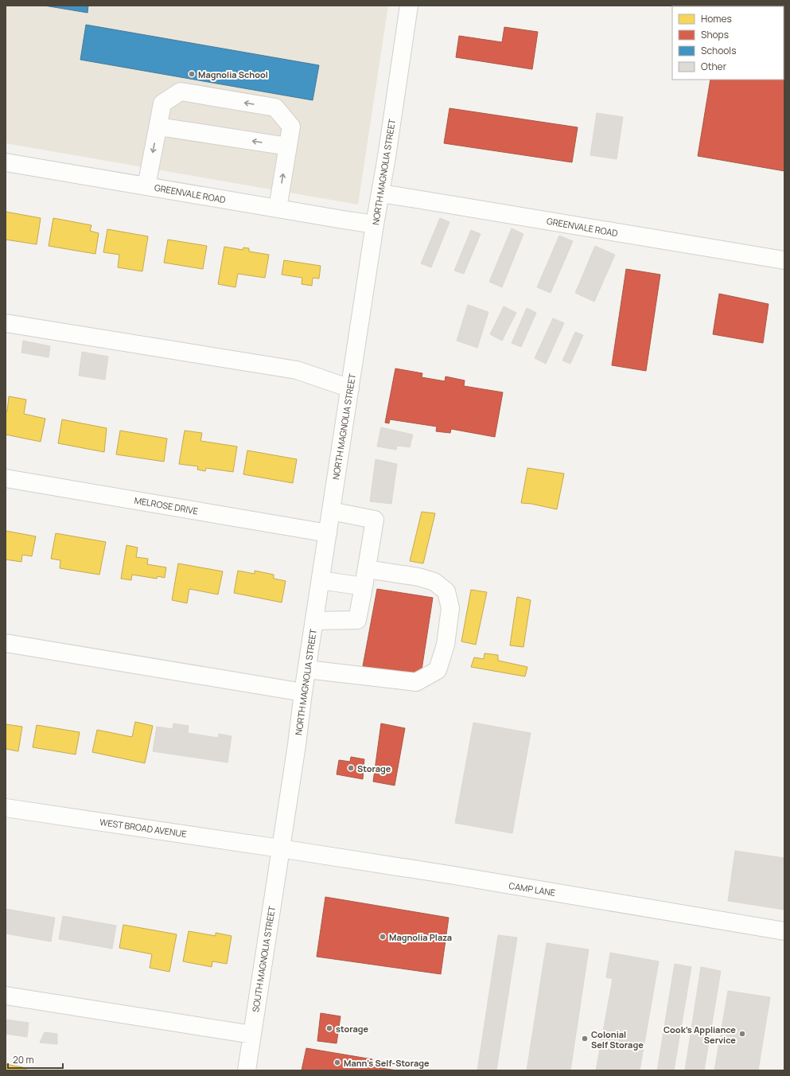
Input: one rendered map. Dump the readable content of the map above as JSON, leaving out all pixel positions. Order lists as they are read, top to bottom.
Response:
{
  "streets": {
    "street": [
      "NORTH MAGNOLIA STREET",
      "GREENVALE ROAD",
      "MELROSE DRIVE",
      "WEST BROAD AVENUE",
      "CAMP LANE",
      "SOUTH MAGNOLIA STREET"
    ]
  },
  "crossings": [
    ["NORTH MAGNOLIA STREET", "GREENVALE ROAD"],
    ["NORTH MAGNOLIA STREET", "MELROSE DRIVE"],
    ["NORTH MAGNOLIA STREET", "WEST BROAD AVENUE"],
    ["NORTH MAGNOLIA STREET", "CAMP LANE"],
    ["NORTH MAGNOLIA STREET", "SOUTH MAGNOLIA STREET"],
    ["WEST BROAD AVENUE", "CAMP LANE"],
    ["WEST BROAD AVENUE", "SOUTH MAGNOLIA STREET"],
    ["CAMP LANE", "SOUTH MAGNOLIA STREET"]
  ],
  "places": [
    "Magnolia School",
    "Storage",
    "Magnolia Plaza",
    "storage",
    "Cook's Appliance Service",
    "Colonial Self Storage",
    "Mann's Self-Storage"
  ],
  "legend": [
    "Homes",
    "Shops",
    "Schools",
    "Other"
  ],
  "scale_bar": "20 m"
}
